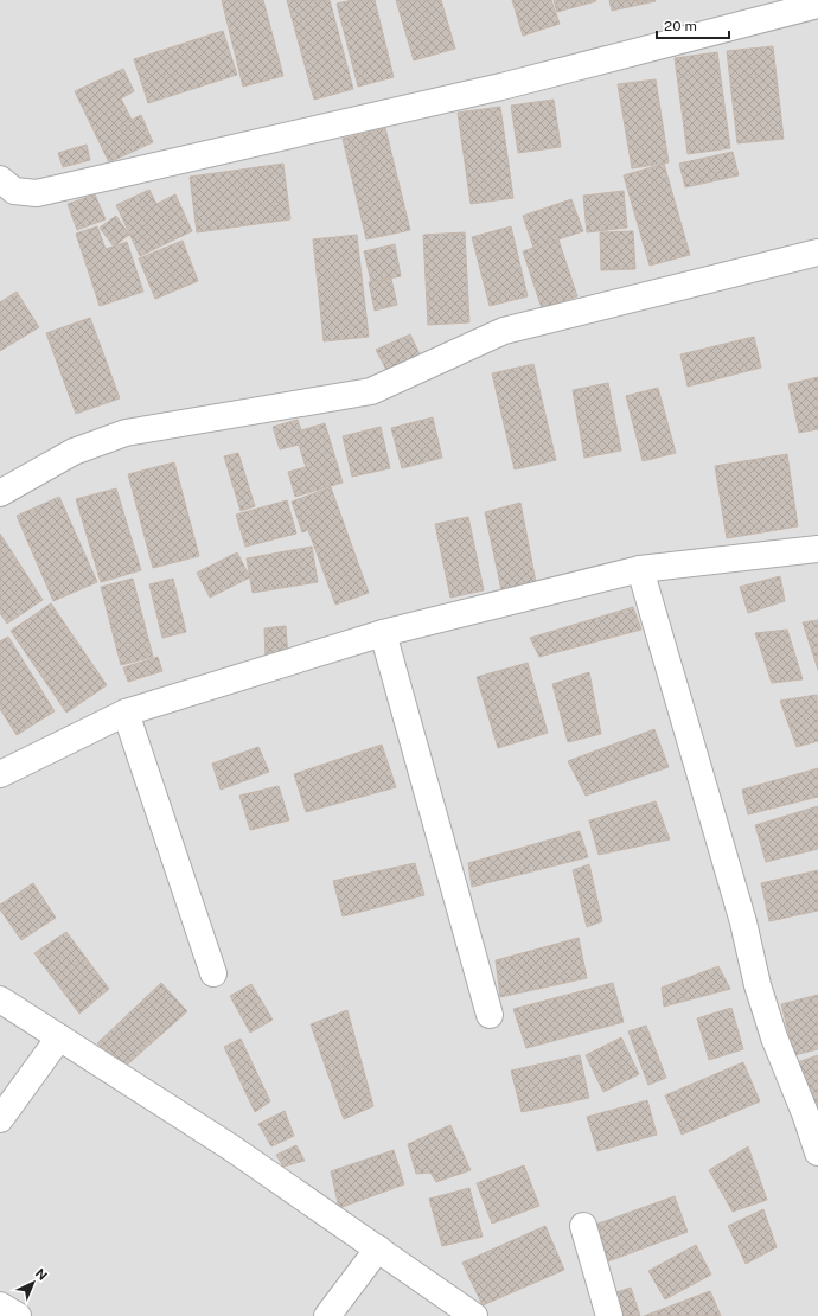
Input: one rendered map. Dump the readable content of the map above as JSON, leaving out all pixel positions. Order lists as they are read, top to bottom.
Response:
{
  "scale_bar": "20 m",
  "north": "top right"
}
